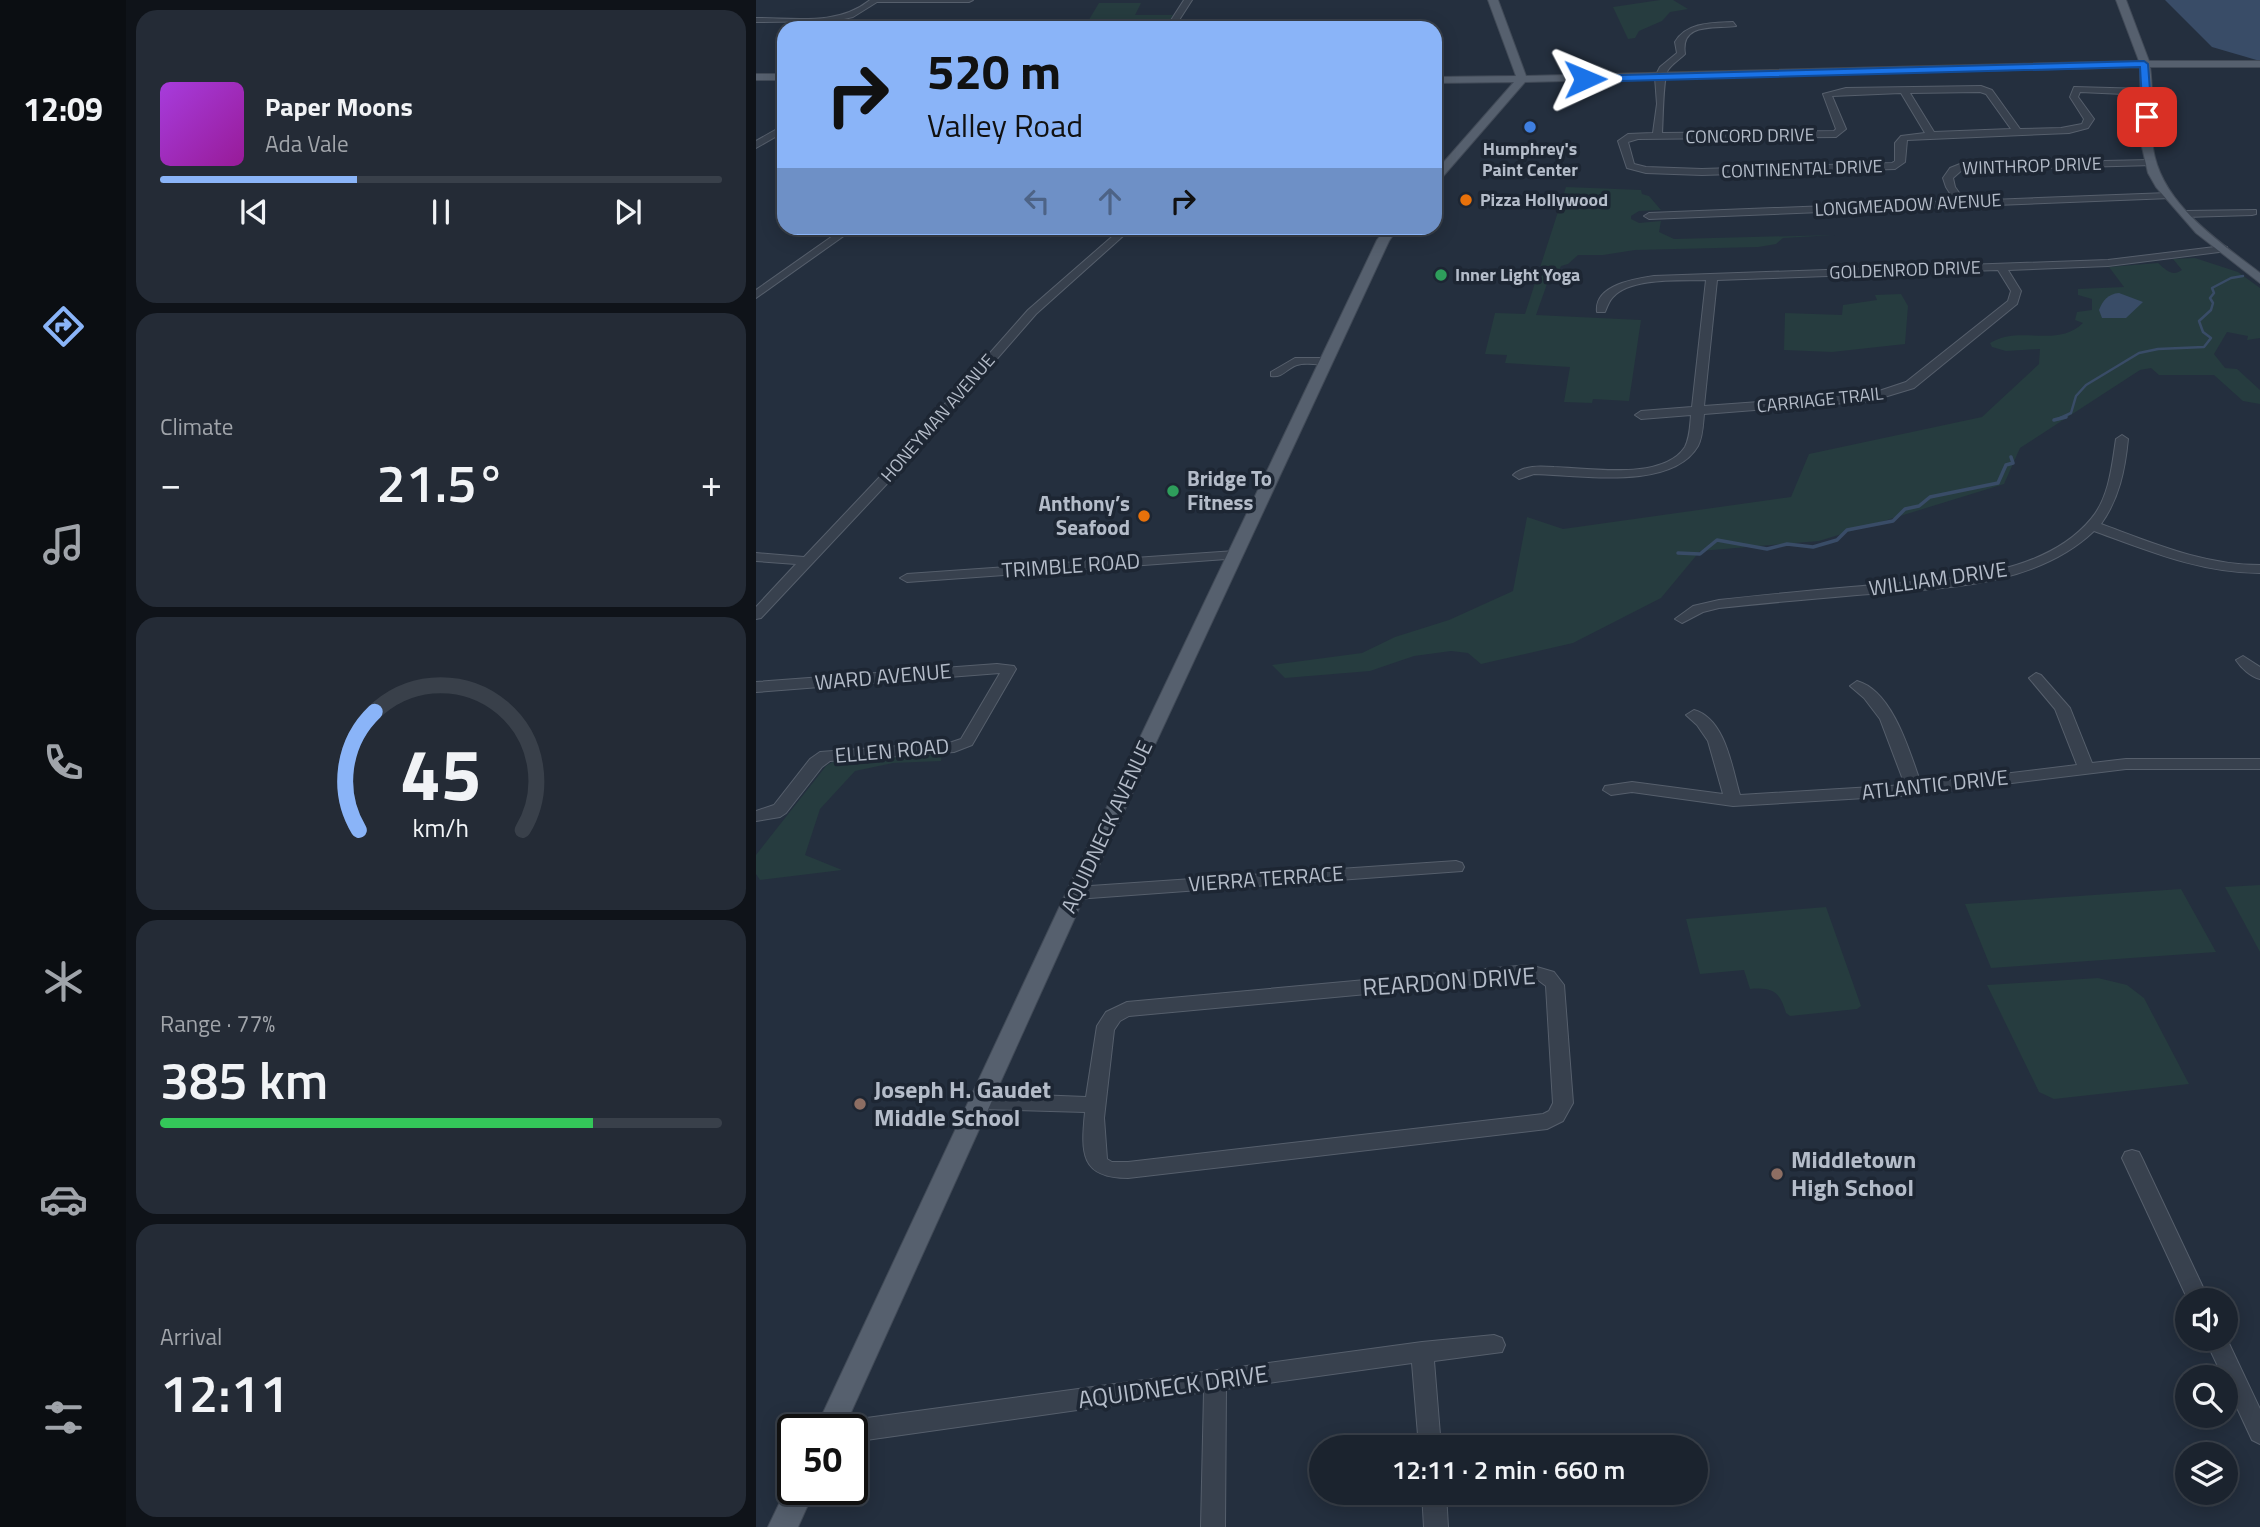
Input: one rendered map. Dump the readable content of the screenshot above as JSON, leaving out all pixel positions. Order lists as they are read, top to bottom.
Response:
{
  "streets": {
    "main road": ["AQUIDNECK AVENUE"],
    "street": [
      "CONCORD DRIVE",
      "WINTHROP DRIVE",
      "CONTINENTAL DRIVE",
      "LONGMEADOW AVENUE",
      "GOLDENROD DRIVE",
      "CARRIAGE TRAIL",
      "HONEYMAN AVENUE",
      "TRIMBLE ROAD",
      "WILLIAM DRIVE",
      "WARD AVENUE",
      "ELLEN ROAD",
      "ATLANTIC DRIVE",
      "VIERRA TERRACE",
      "REARDON DRIVE",
      "AQUIDNECK DRIVE"
    ]
  },
  "crossings": [
    ["CONCORD DRIVE", "CONTINENTAL DRIVE"],
    ["WINTHROP DRIVE", "LONGMEADOW AVENUE"],
    ["GOLDENROD DRIVE", "CARRIAGE TRAIL"],
    ["TRIMBLE ROAD", "AQUIDNECK AVENUE"],
    ["WARD AVENUE", "ELLEN ROAD"],
    ["AQUIDNECK AVENUE", "VIERRA TERRACE"]
  ],
  "places": [
    "Humphrey's Paint Center",
    "Pizza Hollywood",
    "Inner Light Yoga",
    "Bridge To Fitness",
    "Anthony’s Seafood",
    "Joseph H. Gaudet Middle School",
    "Middletown High School"
  ],
  "page": {
    "tabs": "12:09",
    "turn": ["520 m", "Valley Road"],
    "song": ["Paper Moons", "Ada Vale"],
    "tile": [
      "Climate",
      ["Range · 77%", "385 km"],
      ["Arrival", "12:11"]
    ],
    "heat": ["−", "21.5°", "+"],
    "limit": "50",
    "trip": "12:11 · 2 min · 660 m",
    "gauge": ["45", "km/h"]
  }
}
